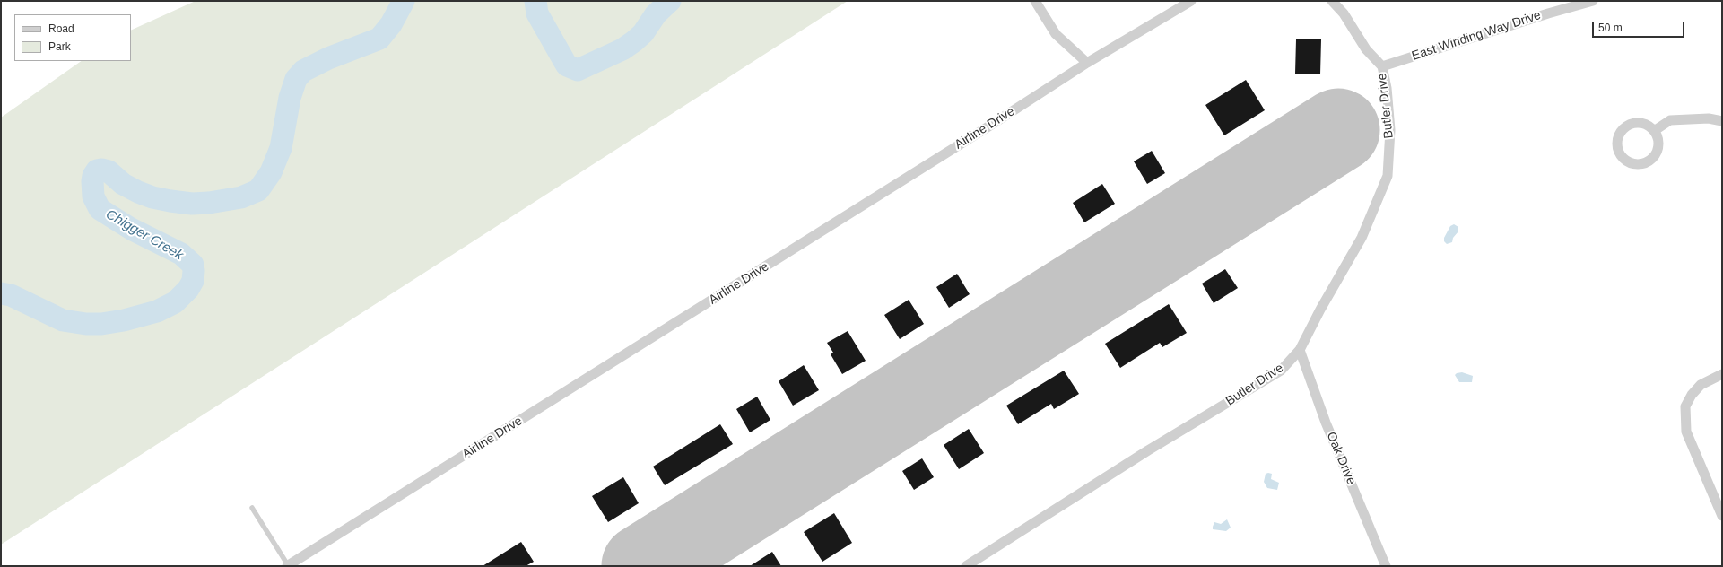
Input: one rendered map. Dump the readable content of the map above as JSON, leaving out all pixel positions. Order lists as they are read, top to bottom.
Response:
{
  "streets": {
    "street": [
      "East Winding Way Drive",
      "Butler Drive",
      "Airline Drive",
      "Oak Drive"
    ]
  },
  "crossings": [
    ["East Winding Way Drive", "Butler Drive"],
    ["Butler Drive", "Oak Drive"]
  ],
  "water": ["Chigger Creek"],
  "legend": ["Road", "Park"],
  "scale_bar": "50 m"
}
